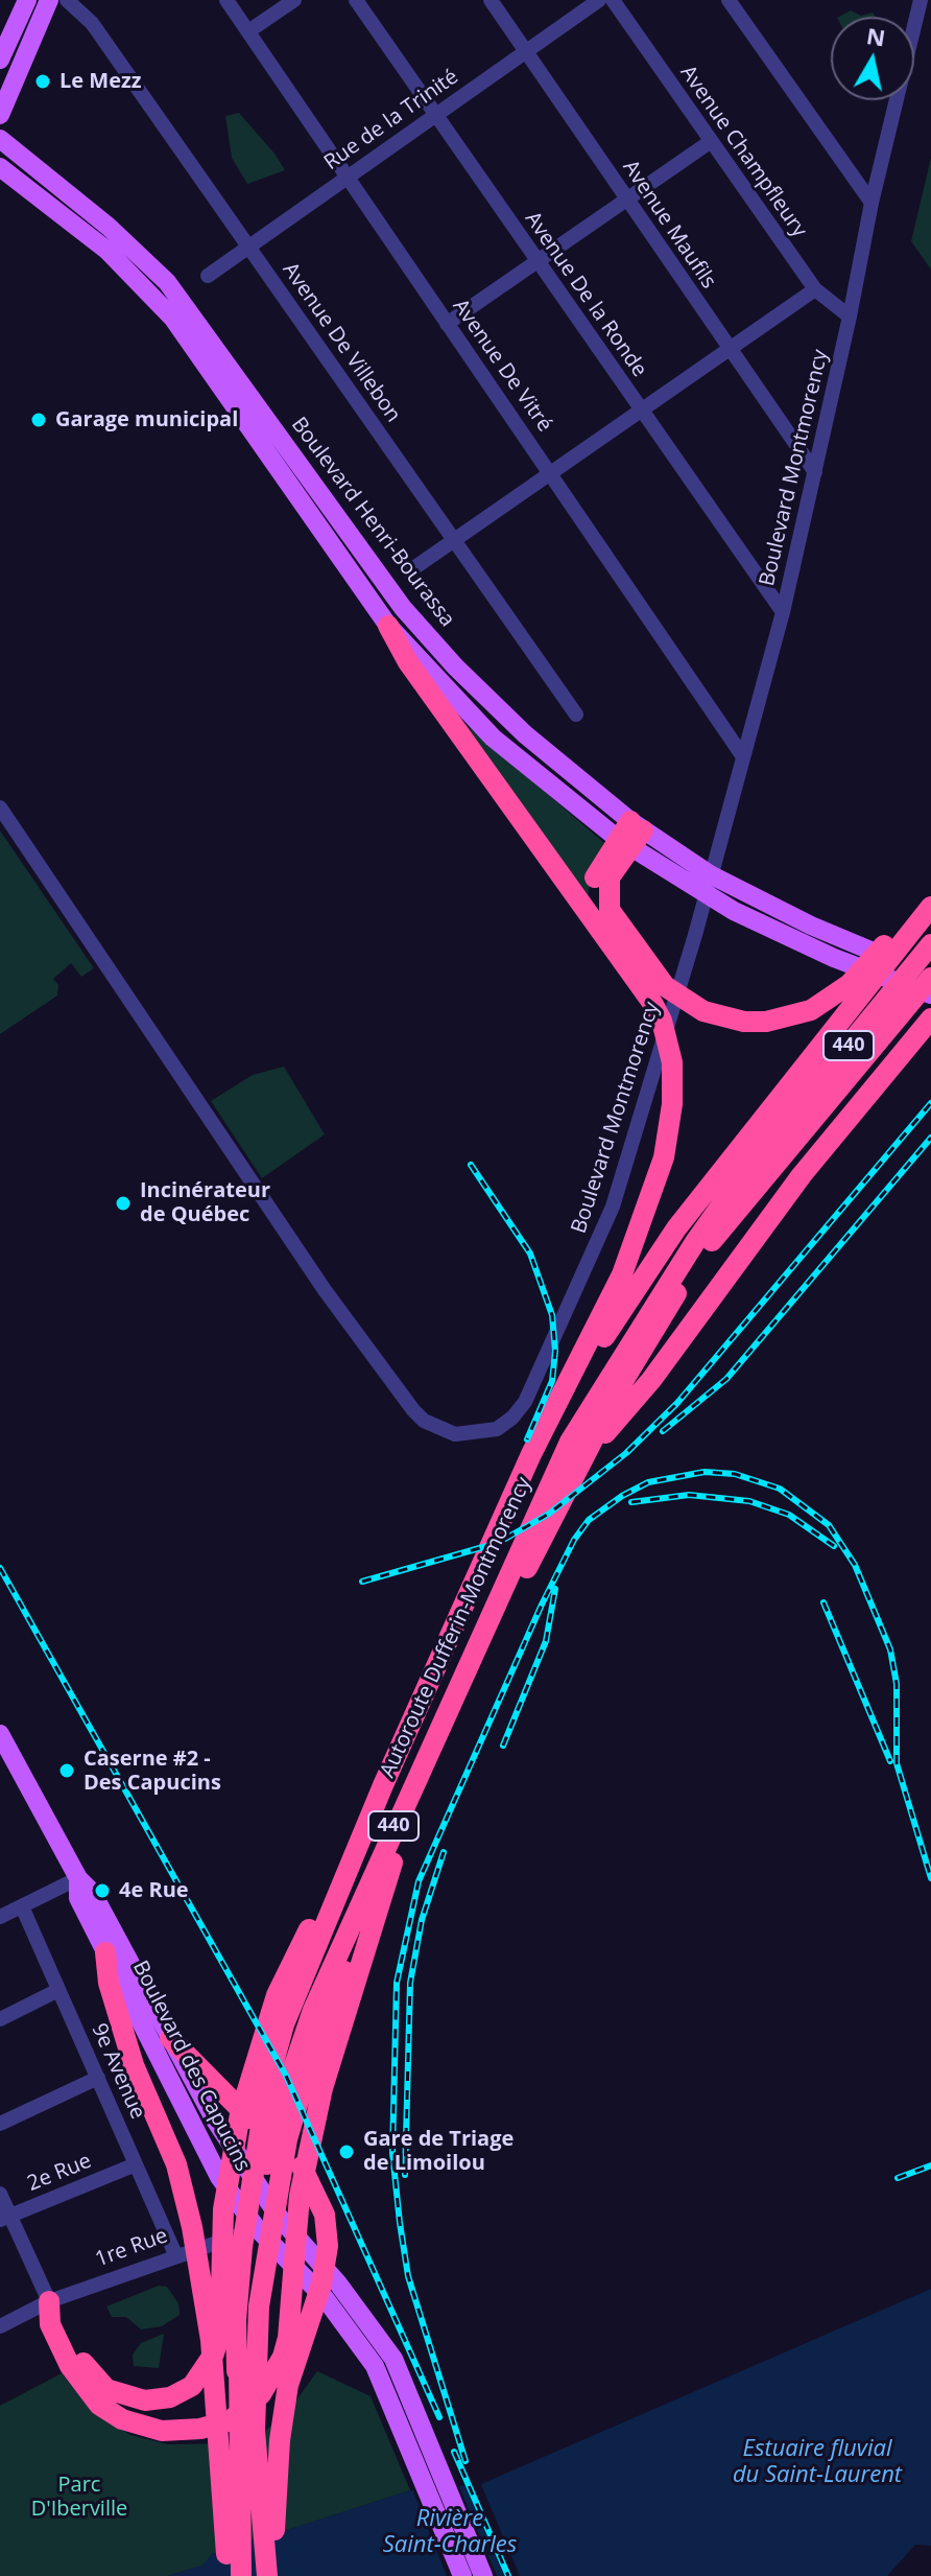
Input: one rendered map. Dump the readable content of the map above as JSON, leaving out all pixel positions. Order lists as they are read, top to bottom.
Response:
{
  "streets": {
    "highway": ["440", "Autoroute Dufferin-Montmorency"],
    "main road": ["Boulevard Henri-Bourassa", "Boulevard des Capucins"],
    "street": [
      "Rue de la Trinité",
      "Avenue Champfleury",
      "Avenue Maufils",
      "Avenue De la Ronde",
      "Avenue De Villebon",
      "Avenue De Vitré",
      "Boulevard Montmorency",
      "9e Avenue",
      "2e Rue",
      "1re Rue"
    ]
  },
  "crossings": [
    ["Rue de la Trinité", "Avenue Maufils"],
    ["Rue de la Trinité", "Avenue De la Ronde"],
    ["Rue de la Trinité", "Avenue De Villebon"],
    ["Rue de la Trinité", "Avenue De Vitré"],
    ["Avenue Champfleury", "Boulevard Montmorency"],
    ["Avenue Maufils", "Boulevard Montmorency"],
    ["Avenue De la Ronde", "Boulevard Montmorency"],
    ["Avenue De Vitré", "Boulevard Montmorency"],
    ["Boulevard Henri-Bourassa", "Autoroute Dufferin-Montmorency"],
    ["Boulevard des Capucins", "1re Rue"],
    ["9e Avenue", "2e Rue"],
    ["9e Avenue", "1re Rue"]
  ],
  "water": ["Estuaire fluvial du Saint-Laurent", "Rivière Saint-Charles"],
  "parks": ["Parc D'Iberville"],
  "places": [
    "Le Mezz",
    "Garage municipal",
    "Incinérateur de Québec",
    "Caserne #2 - Des Capucins",
    "4e Rue",
    "Gare de Triage de Limoilou"
  ],
  "north": "top"
}
